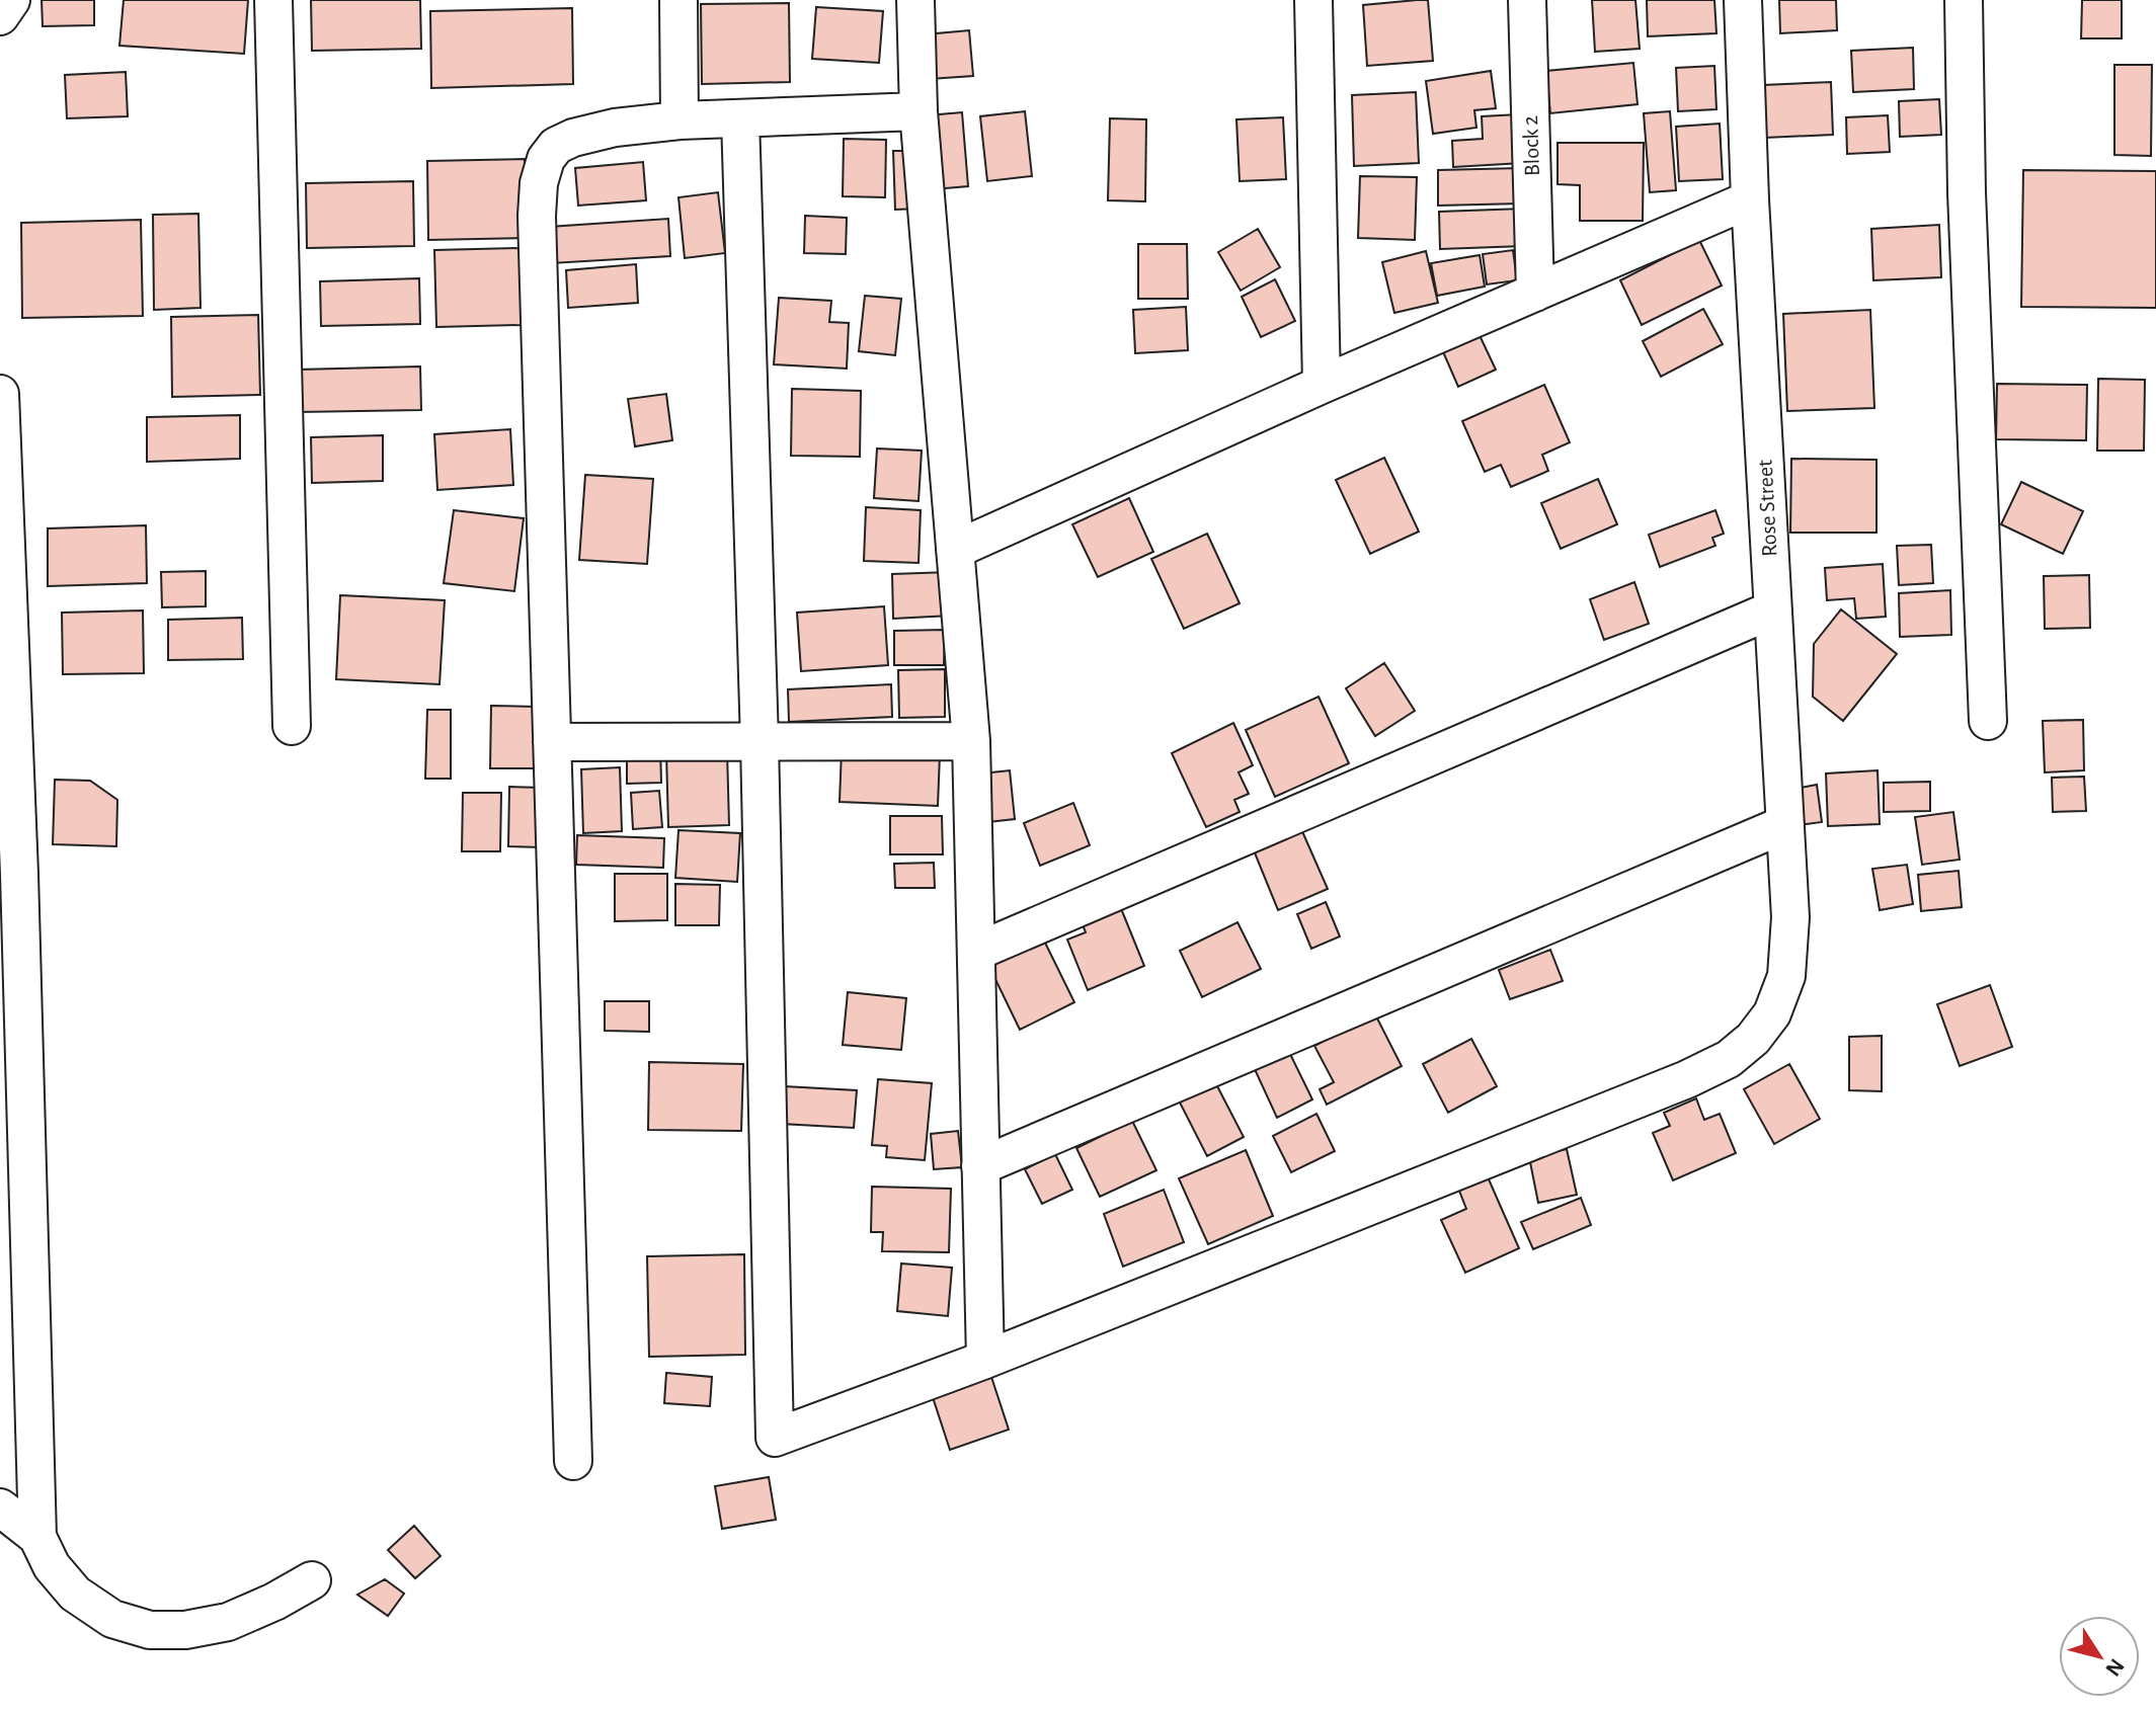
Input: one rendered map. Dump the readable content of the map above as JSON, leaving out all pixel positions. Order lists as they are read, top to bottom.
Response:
{
  "streets": {
    "street": ["Block 2", "Rose Street"]
  },
  "north": "bottom right"
}
